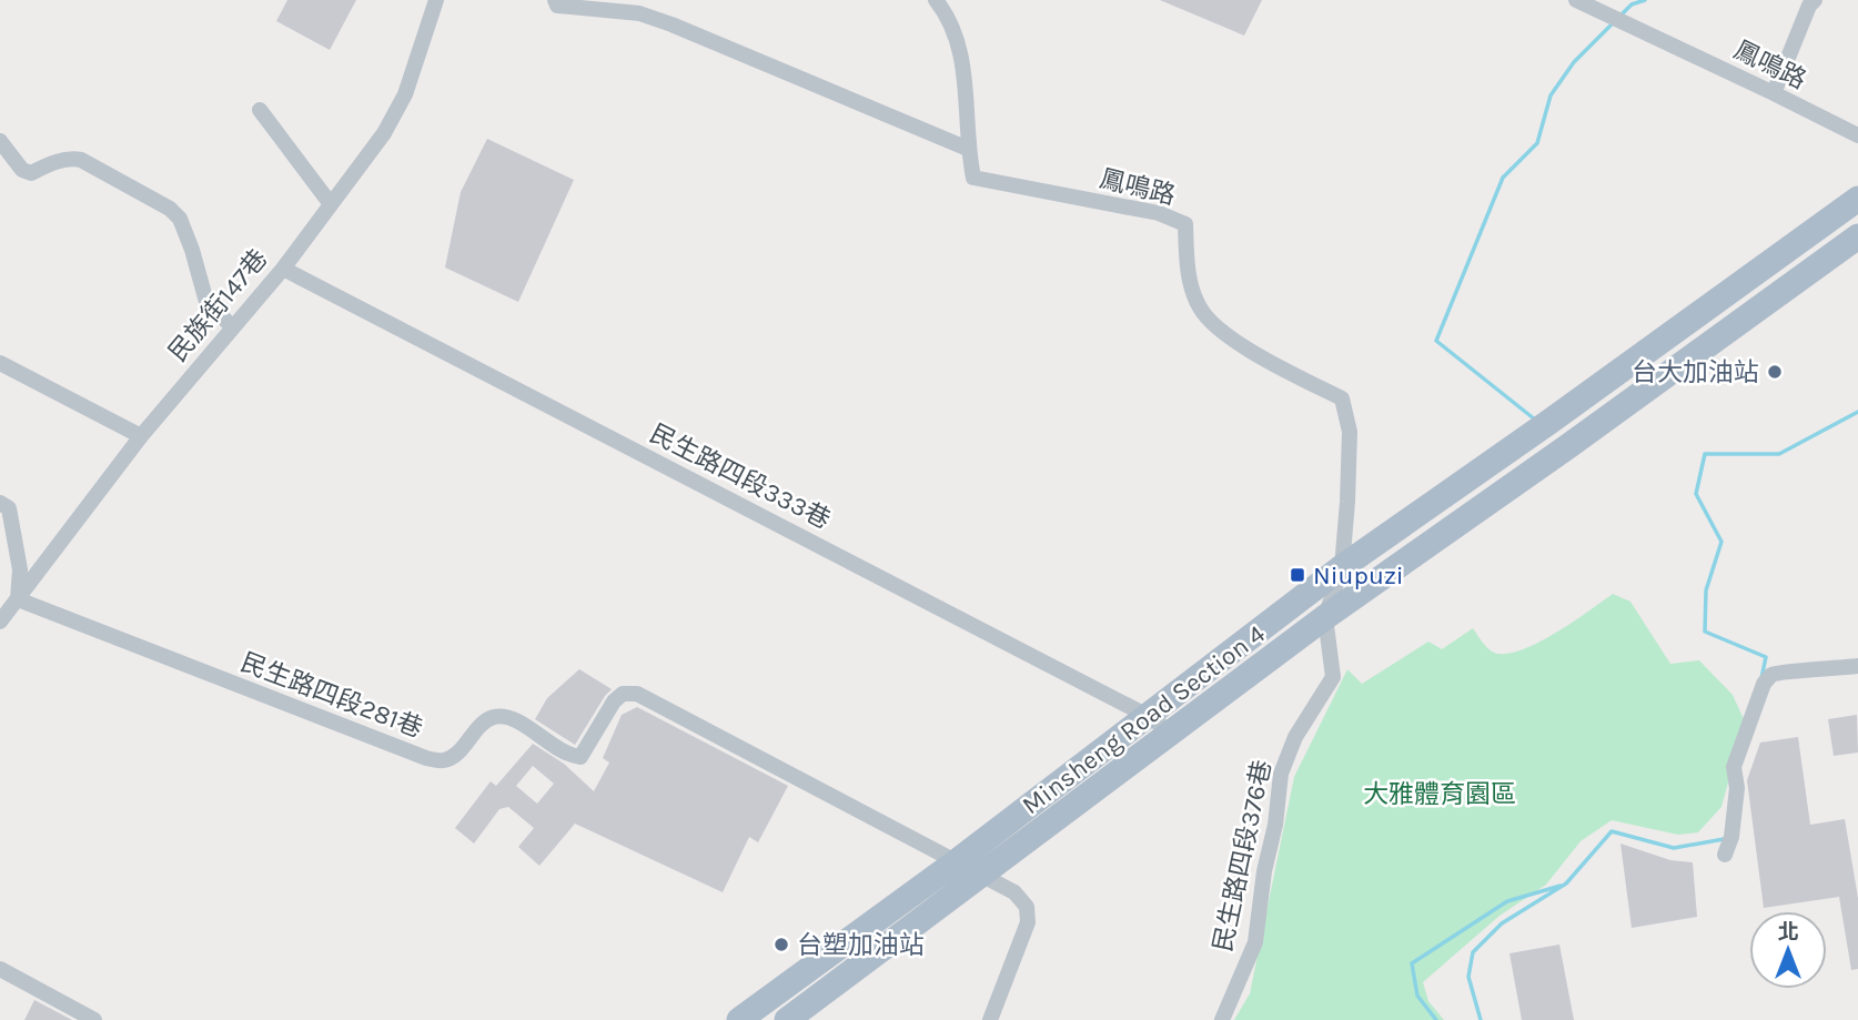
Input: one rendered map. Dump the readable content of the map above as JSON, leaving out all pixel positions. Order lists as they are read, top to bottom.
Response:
{
  "streets": {
    "main road": ["Minsheng Road Section 4"],
    "street": [
      "鳳鳴路",
      "民族街147巷",
      "民生路四段333巷",
      "民生路四段281巷",
      "民生路四段376巷"
    ]
  },
  "crossings": [
    ["鳳鳴路", "Minsheng Road Section 4"],
    ["鳳鳴路", "民生路四段376巷"],
    ["民族街147巷", "民生路四段333巷"],
    ["民族街147巷", "民生路四段281巷"],
    ["民生路四段333巷", "Minsheng Road Section 4"],
    ["民生路四段281巷", "Minsheng Road Section 4"],
    ["Minsheng Road Section 4", "民生路四段376巷"]
  ],
  "parks": ["大雅體育園區"],
  "places": {
    "other": ["台大加油站", "台塑加油站"],
    "transit": ["Niupuzi"]
  },
  "north": "top"
}
